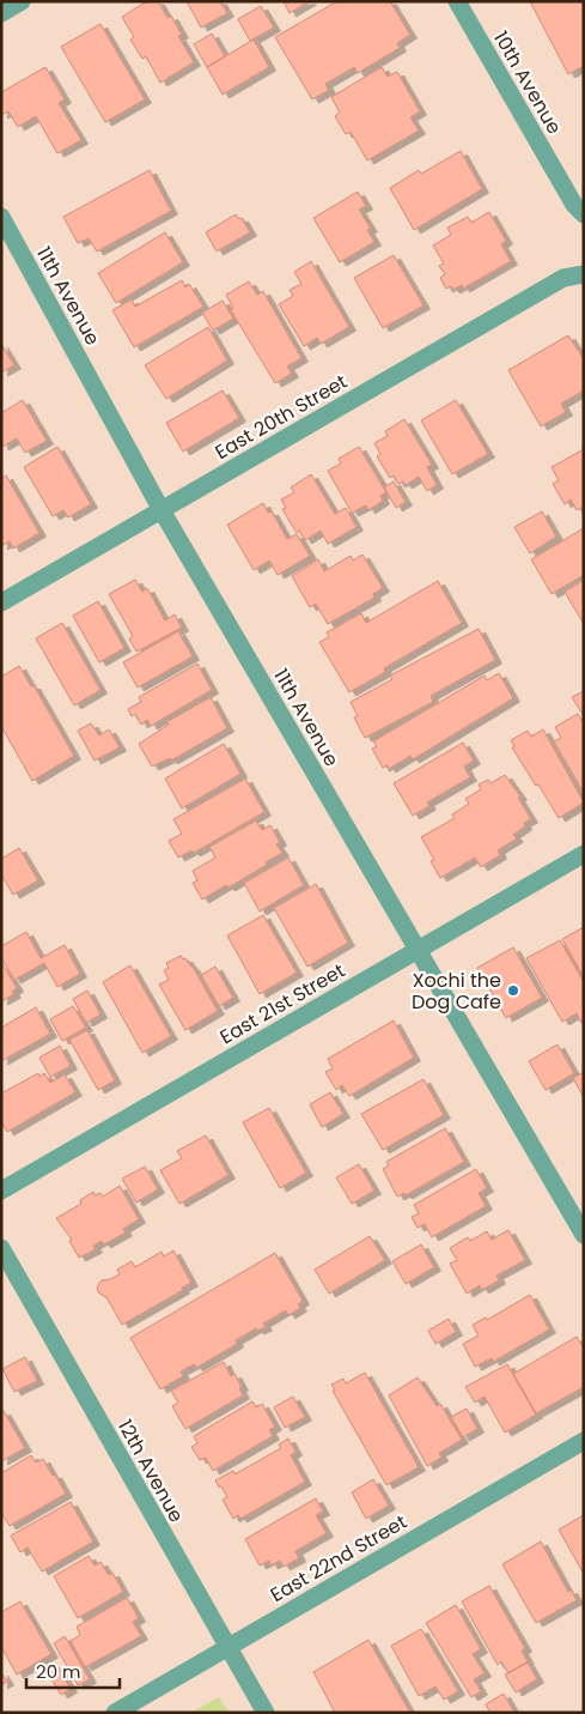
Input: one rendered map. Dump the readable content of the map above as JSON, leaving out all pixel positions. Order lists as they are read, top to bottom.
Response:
{
  "streets": {
    "street": [
      "10th Avenue",
      "11th Avenue",
      "East 20th Street",
      "East 21st Street",
      "12th Avenue",
      "East 22nd Street"
    ]
  },
  "crossings": [
    ["11th Avenue", "East 20th Street"],
    ["11th Avenue", "East 21st Street"],
    ["12th Avenue", "East 22nd Street"]
  ],
  "places": ["Xochi the Dog Cafe"],
  "scale_bar": "20 m"
}
